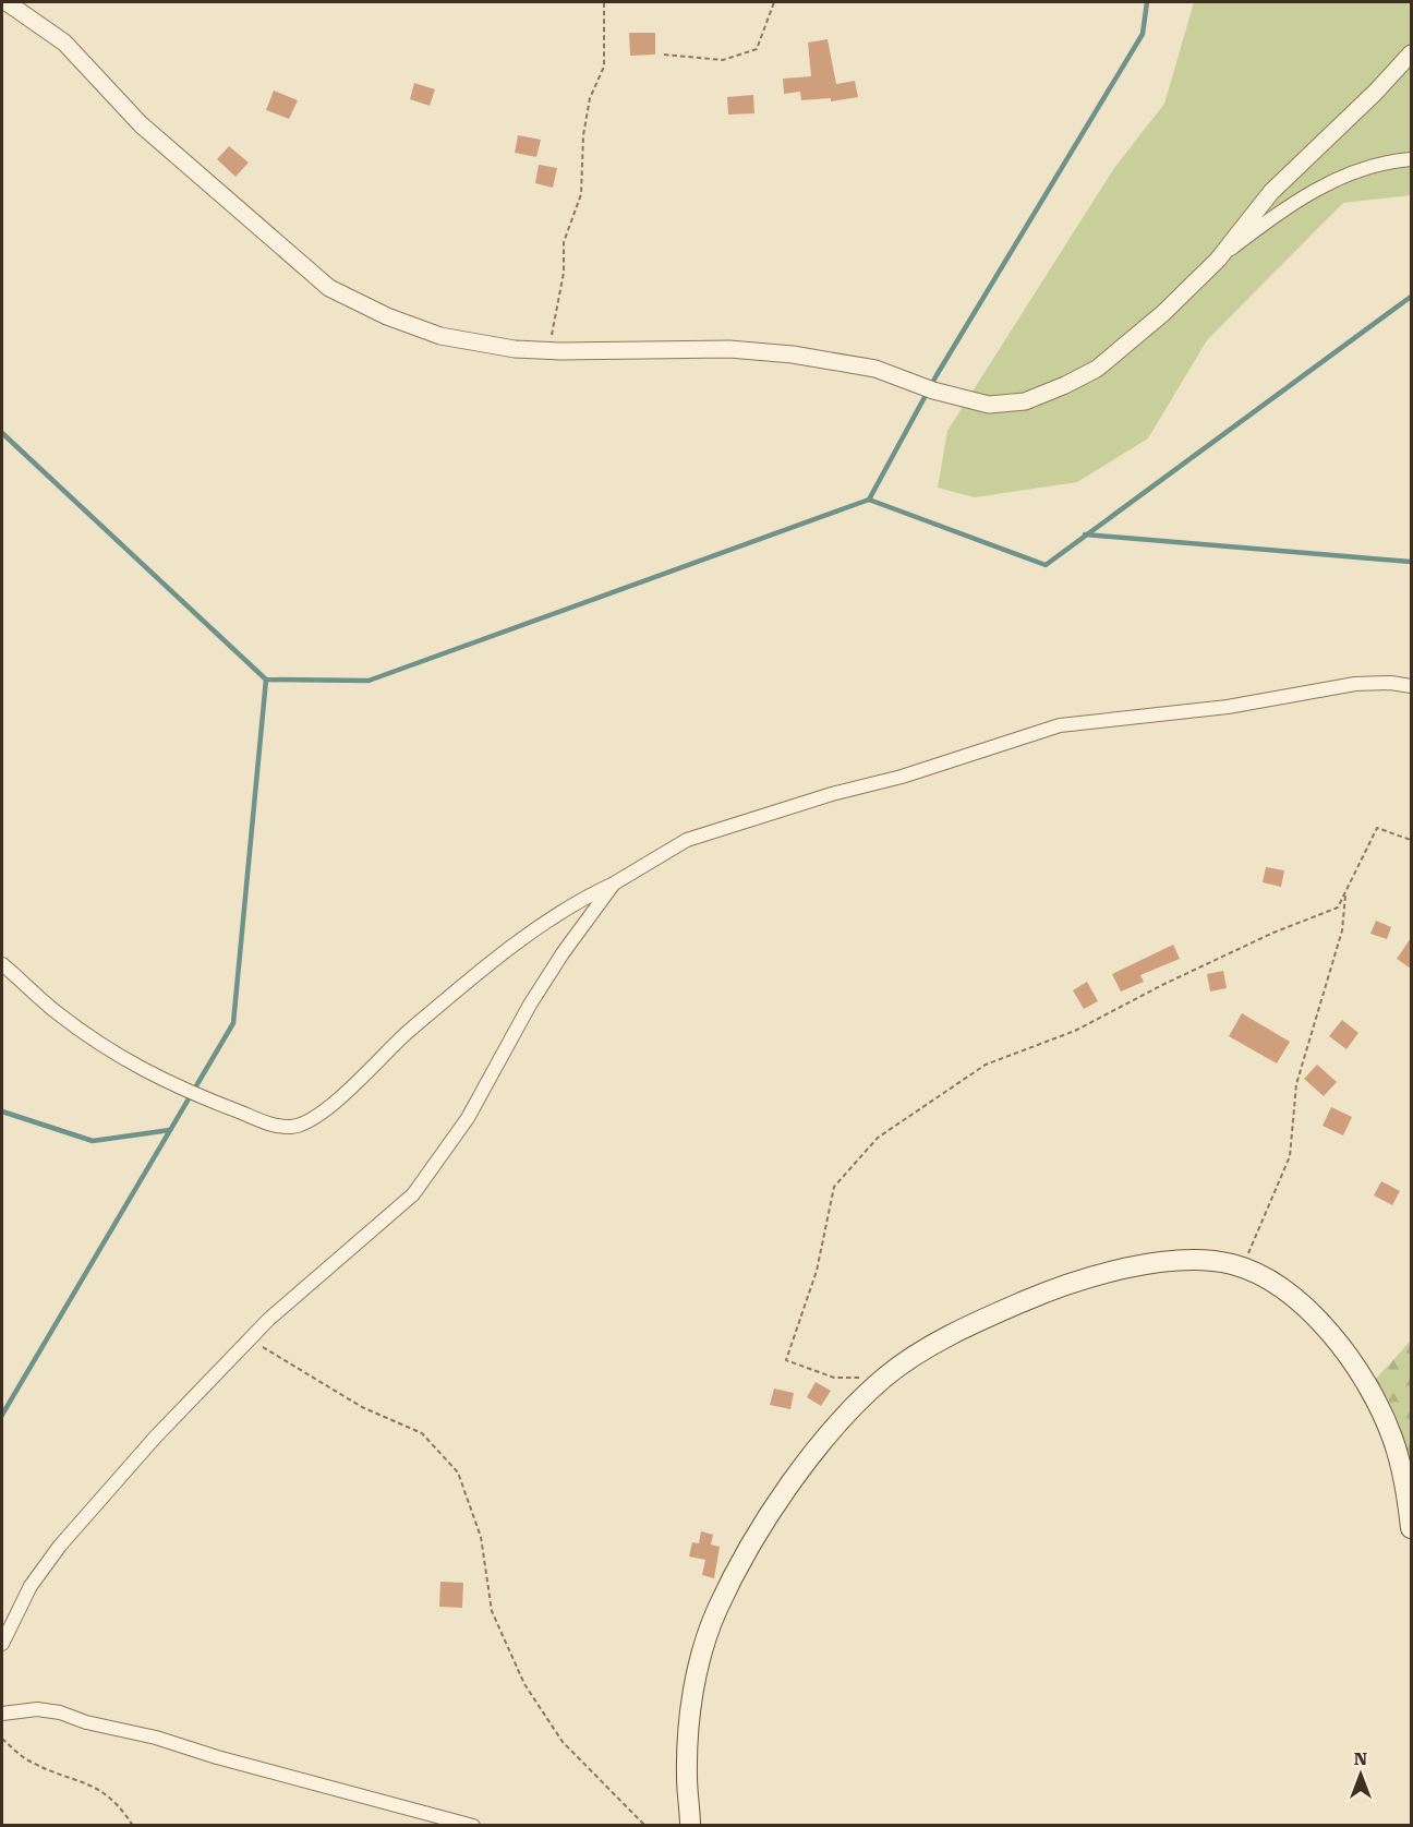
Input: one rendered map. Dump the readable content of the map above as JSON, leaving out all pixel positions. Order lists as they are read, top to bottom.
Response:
{
  "north": "top"
}
